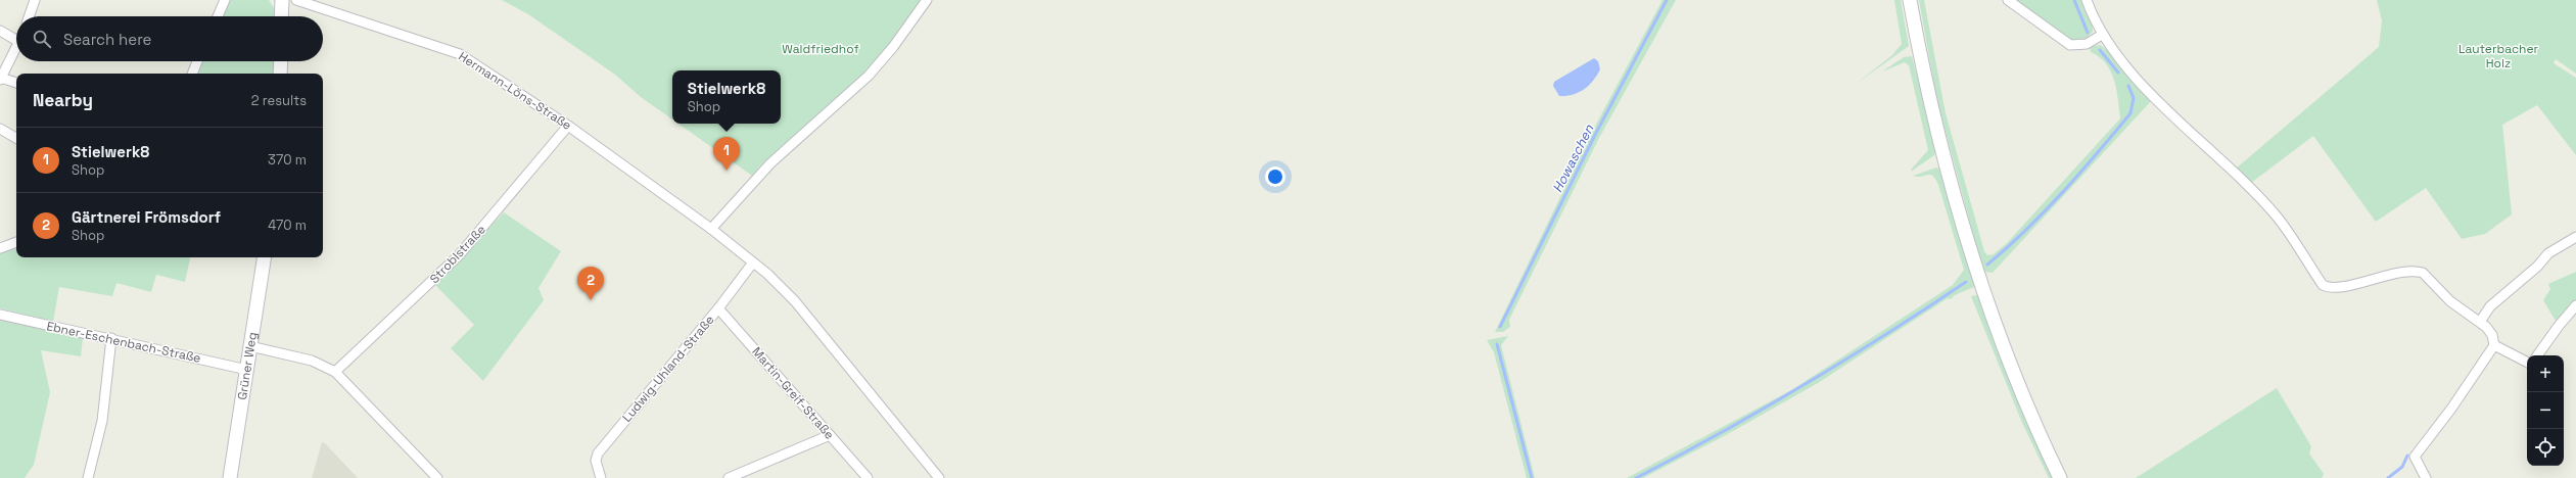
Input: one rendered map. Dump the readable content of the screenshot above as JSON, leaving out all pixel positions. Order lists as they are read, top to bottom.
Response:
{
  "streets": {
    "street": [
      "Hermann-Löns-Straße",
      "Stroblstraße",
      "Ebner-Eschenbach-Straße",
      "Grüner Weg",
      "Ludwig-Uhland-Straße",
      "Martin-Greif-Straße"
    ]
  },
  "crossings": [
    ["Hermann-Löns-Straße", "Stroblstraße"],
    ["Hermann-Löns-Straße", "Ludwig-Uhland-Straße"],
    ["Ebner-Eschenbach-Straße", "Grüner Weg"],
    ["Ludwig-Uhland-Straße", "Martin-Greif-Straße"]
  ],
  "water": ["Howaschen"],
  "parks": ["Waldfriedhof", "Lauterbacher Holz"],
  "page": {
    "search": "Search here",
    "popup": ["Stielwerk8", "Shop"],
    "heading": ["Nearby", "2 results"],
    "list": [
      {
        "mark": "1",
        "name": "Stielwerk8",
        "note": "Shop",
        "value": "370 m"
      },
      {
        "mark": "2",
        "name": "Gärtnerei Frömsdorf",
        "note": "Shop",
        "value": "470 m"
      }
    ],
    "pins": ["1", "2"],
    "map_buttons": ["+", "−"]
  }
}
